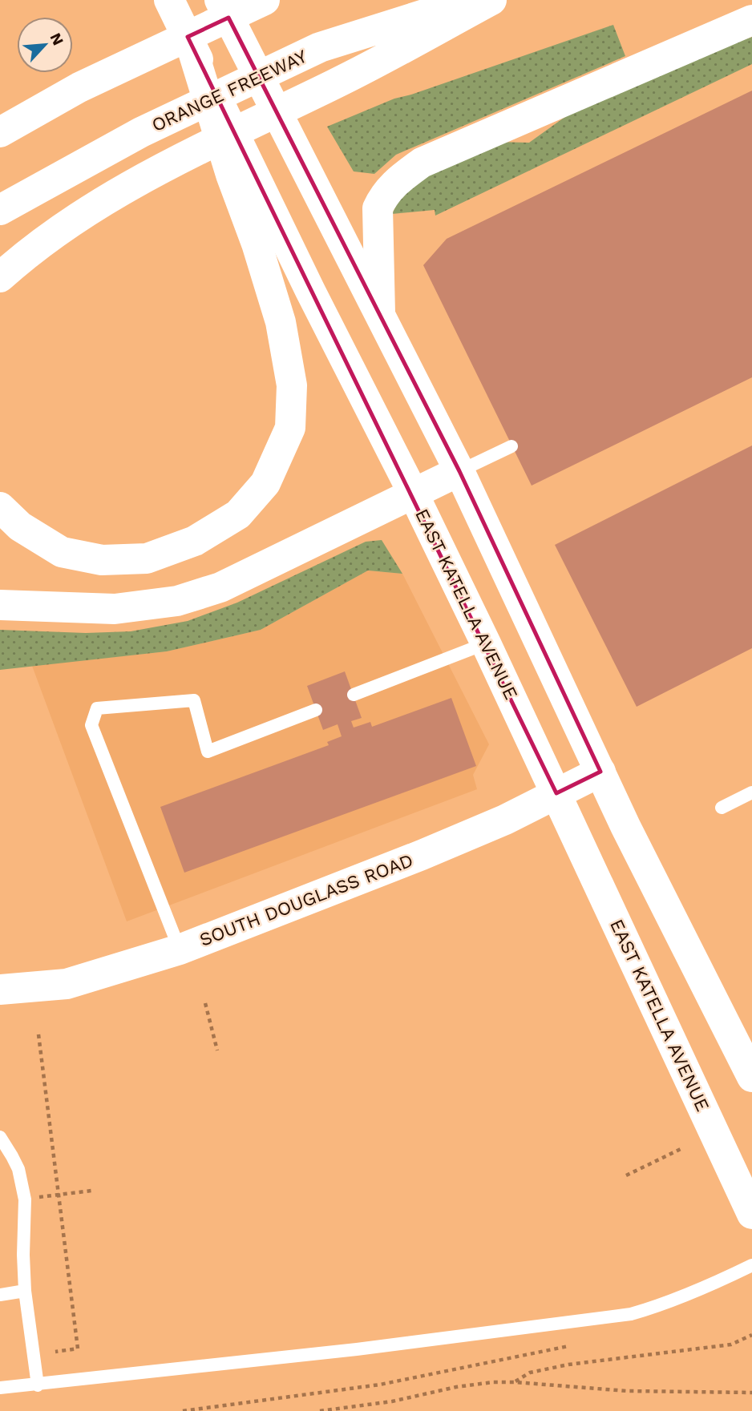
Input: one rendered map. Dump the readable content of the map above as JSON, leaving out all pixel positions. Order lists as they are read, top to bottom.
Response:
{
  "streets": {
    "main road": ["ORANGE FREEWAY", "EAST KATELLA AVENUE", "SOUTH DOUGLASS ROAD"]
  },
  "crossings": [
    ["EAST KATELLA AVENUE", "SOUTH DOUGLASS ROAD"]
  ],
  "north": "top right"
}
